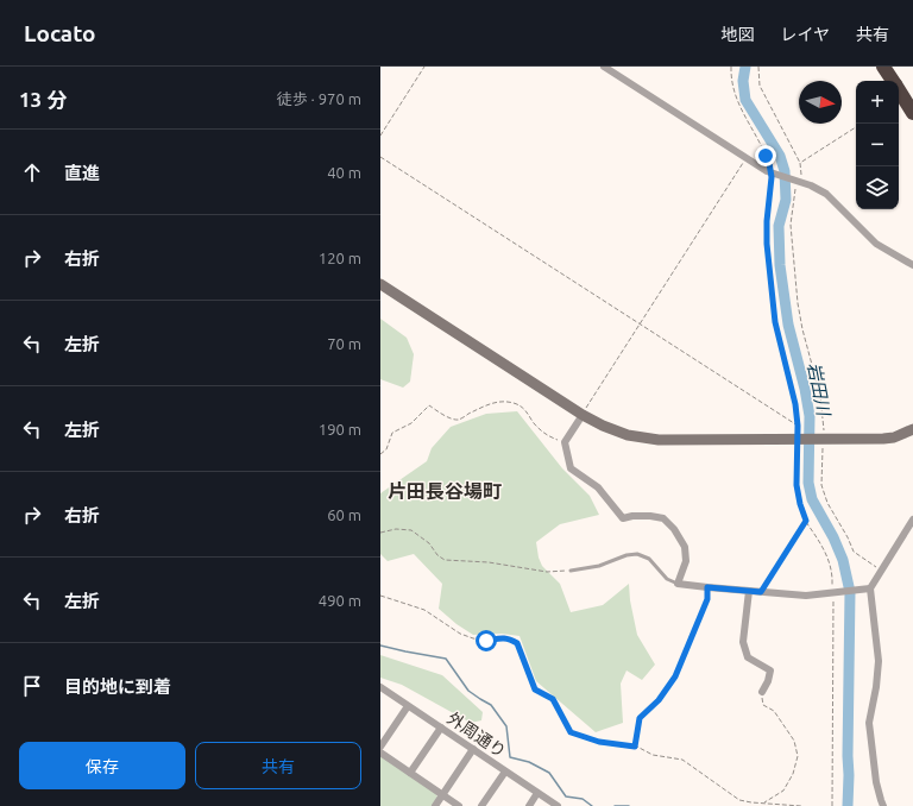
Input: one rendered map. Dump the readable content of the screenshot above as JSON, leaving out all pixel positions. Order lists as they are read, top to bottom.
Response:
{
  "streets": {
    "street": ["外周通り"]
  },
  "districts": ["片田長谷場町"],
  "water": ["岩田川"],
  "north": "right",
  "page": {
    "header": "Locato",
    "nav": ["地図", "レイヤ", "共有"],
    "heading": ["13 分", "徒歩 · 970 m"],
    "map_buttons": ["+", "−"],
    "list": [
      ["直進", "40 m"],
      ["右折", "120 m"],
      ["左折", "70 m"],
      ["左折", "190 m"],
      ["右折", "60 m"],
      ["左折", "490 m"],
      "目的地に到着"
    ],
    "buttons": ["保存", "共有"]
  }
}
